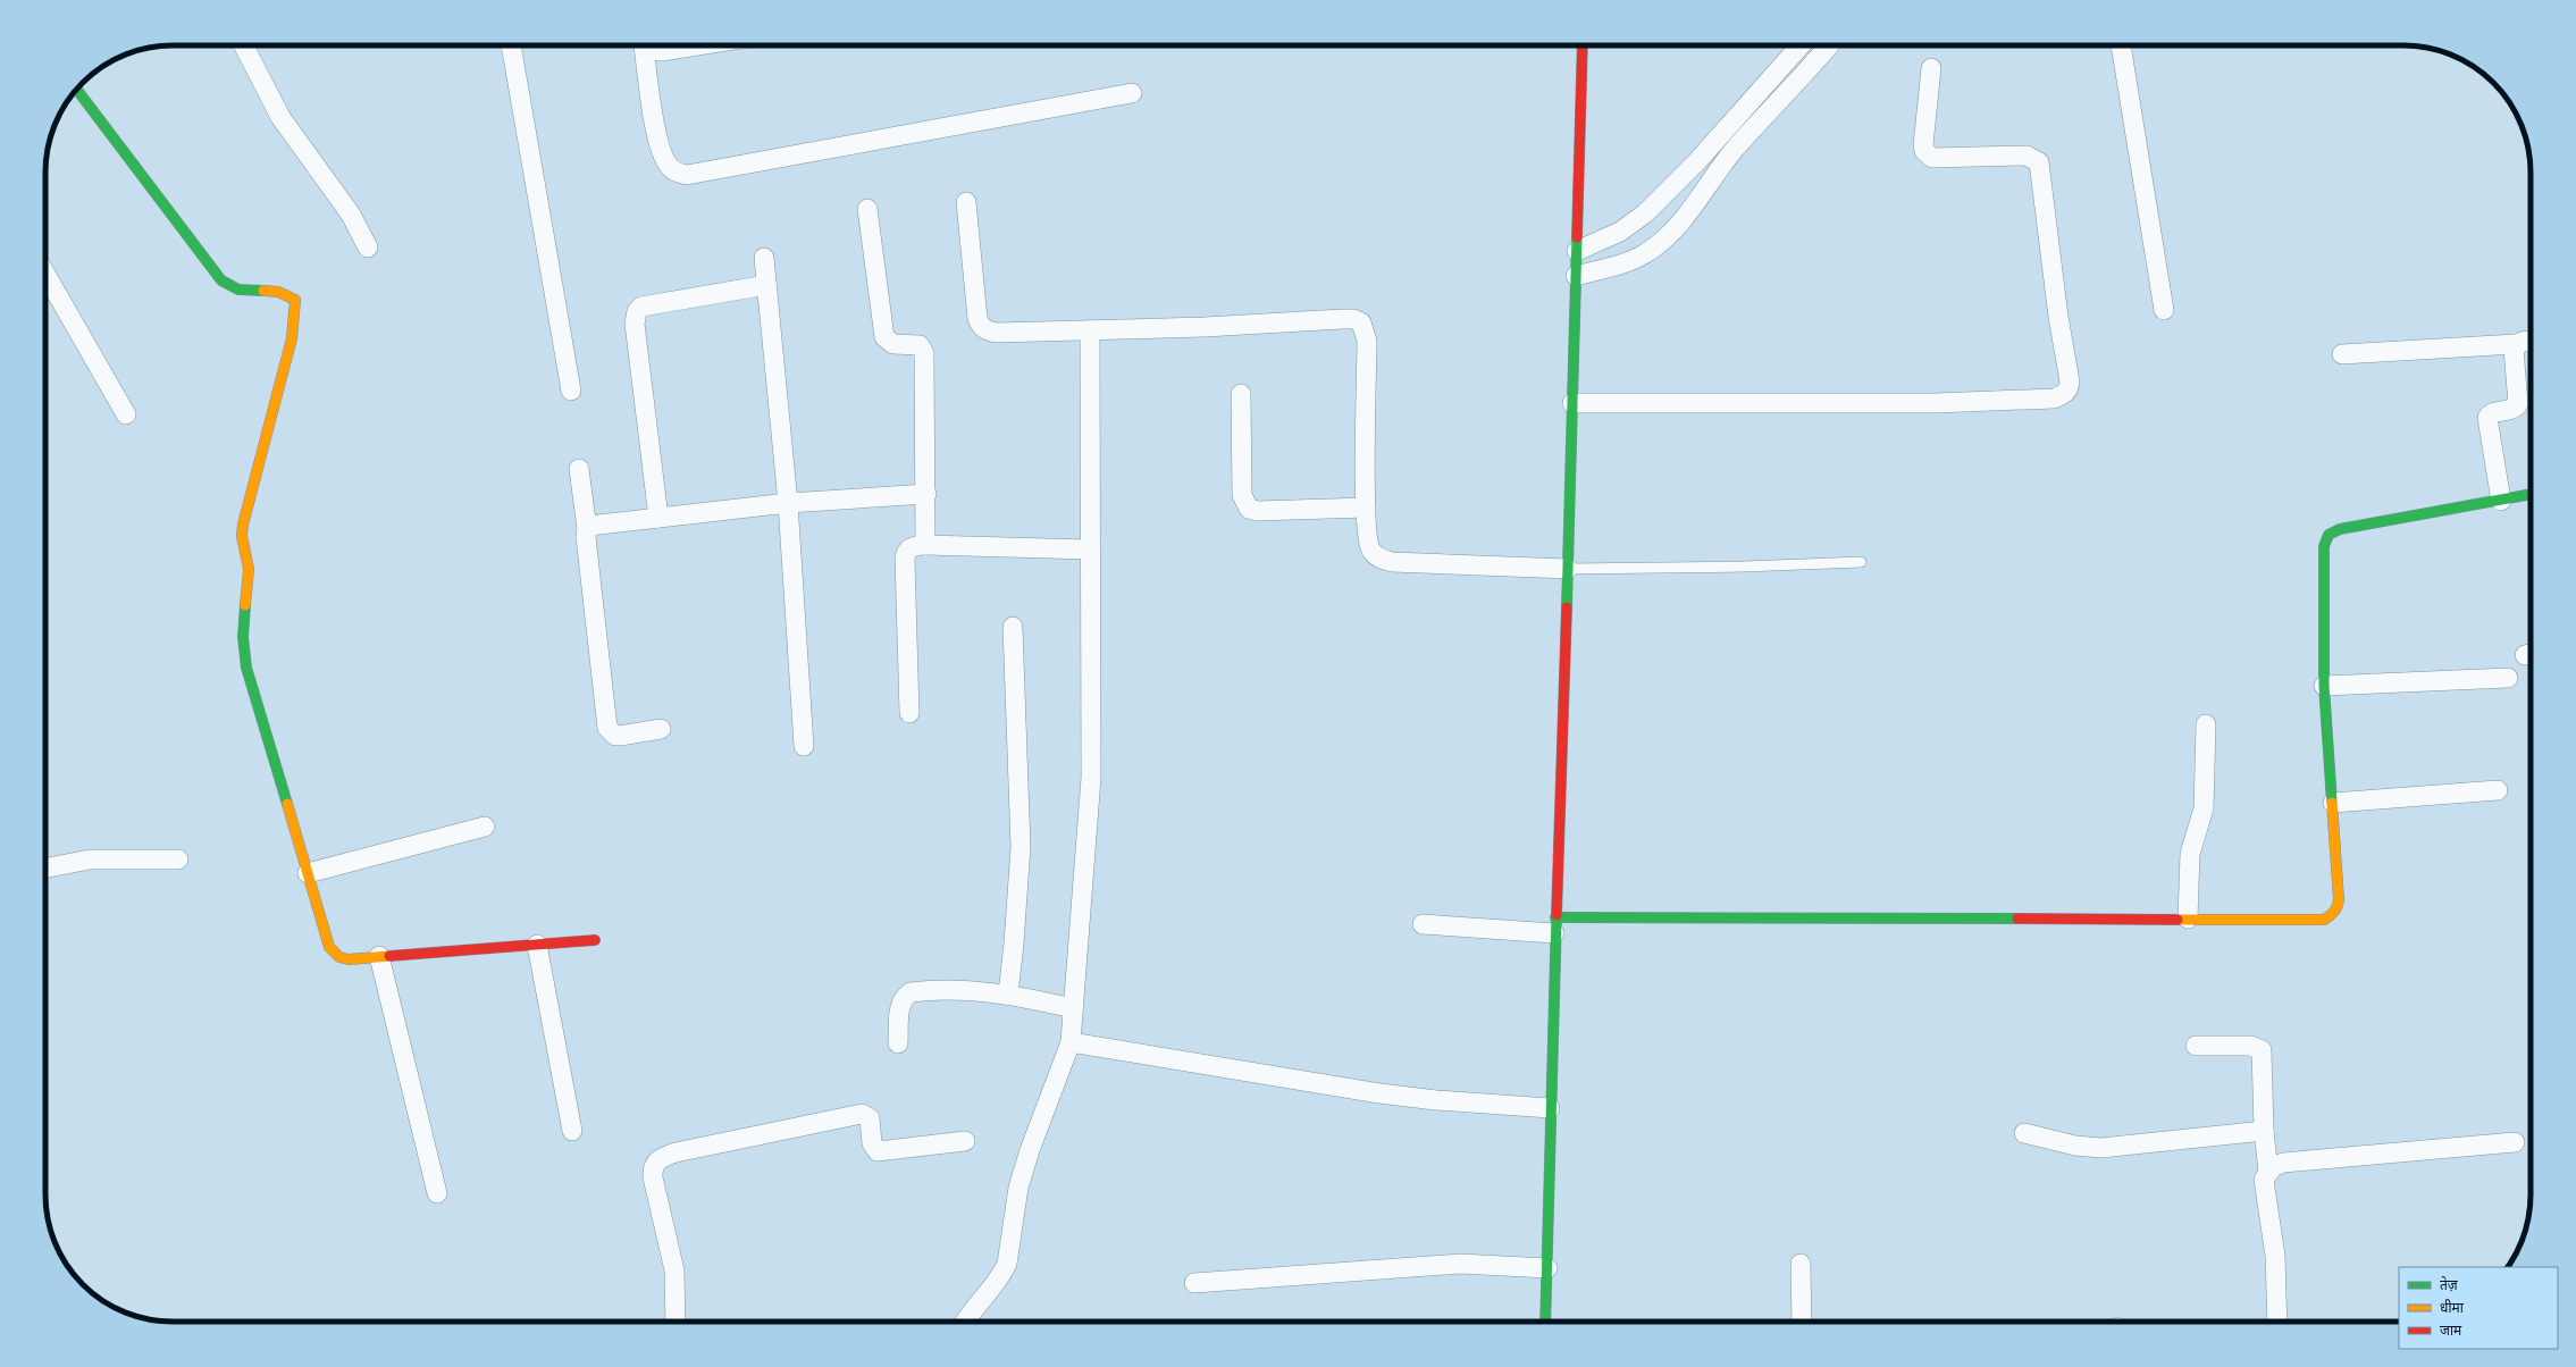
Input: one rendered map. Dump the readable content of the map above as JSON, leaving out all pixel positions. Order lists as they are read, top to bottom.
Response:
{
  "legend": ["तेज़", "धीमा", "जाम"]
}
